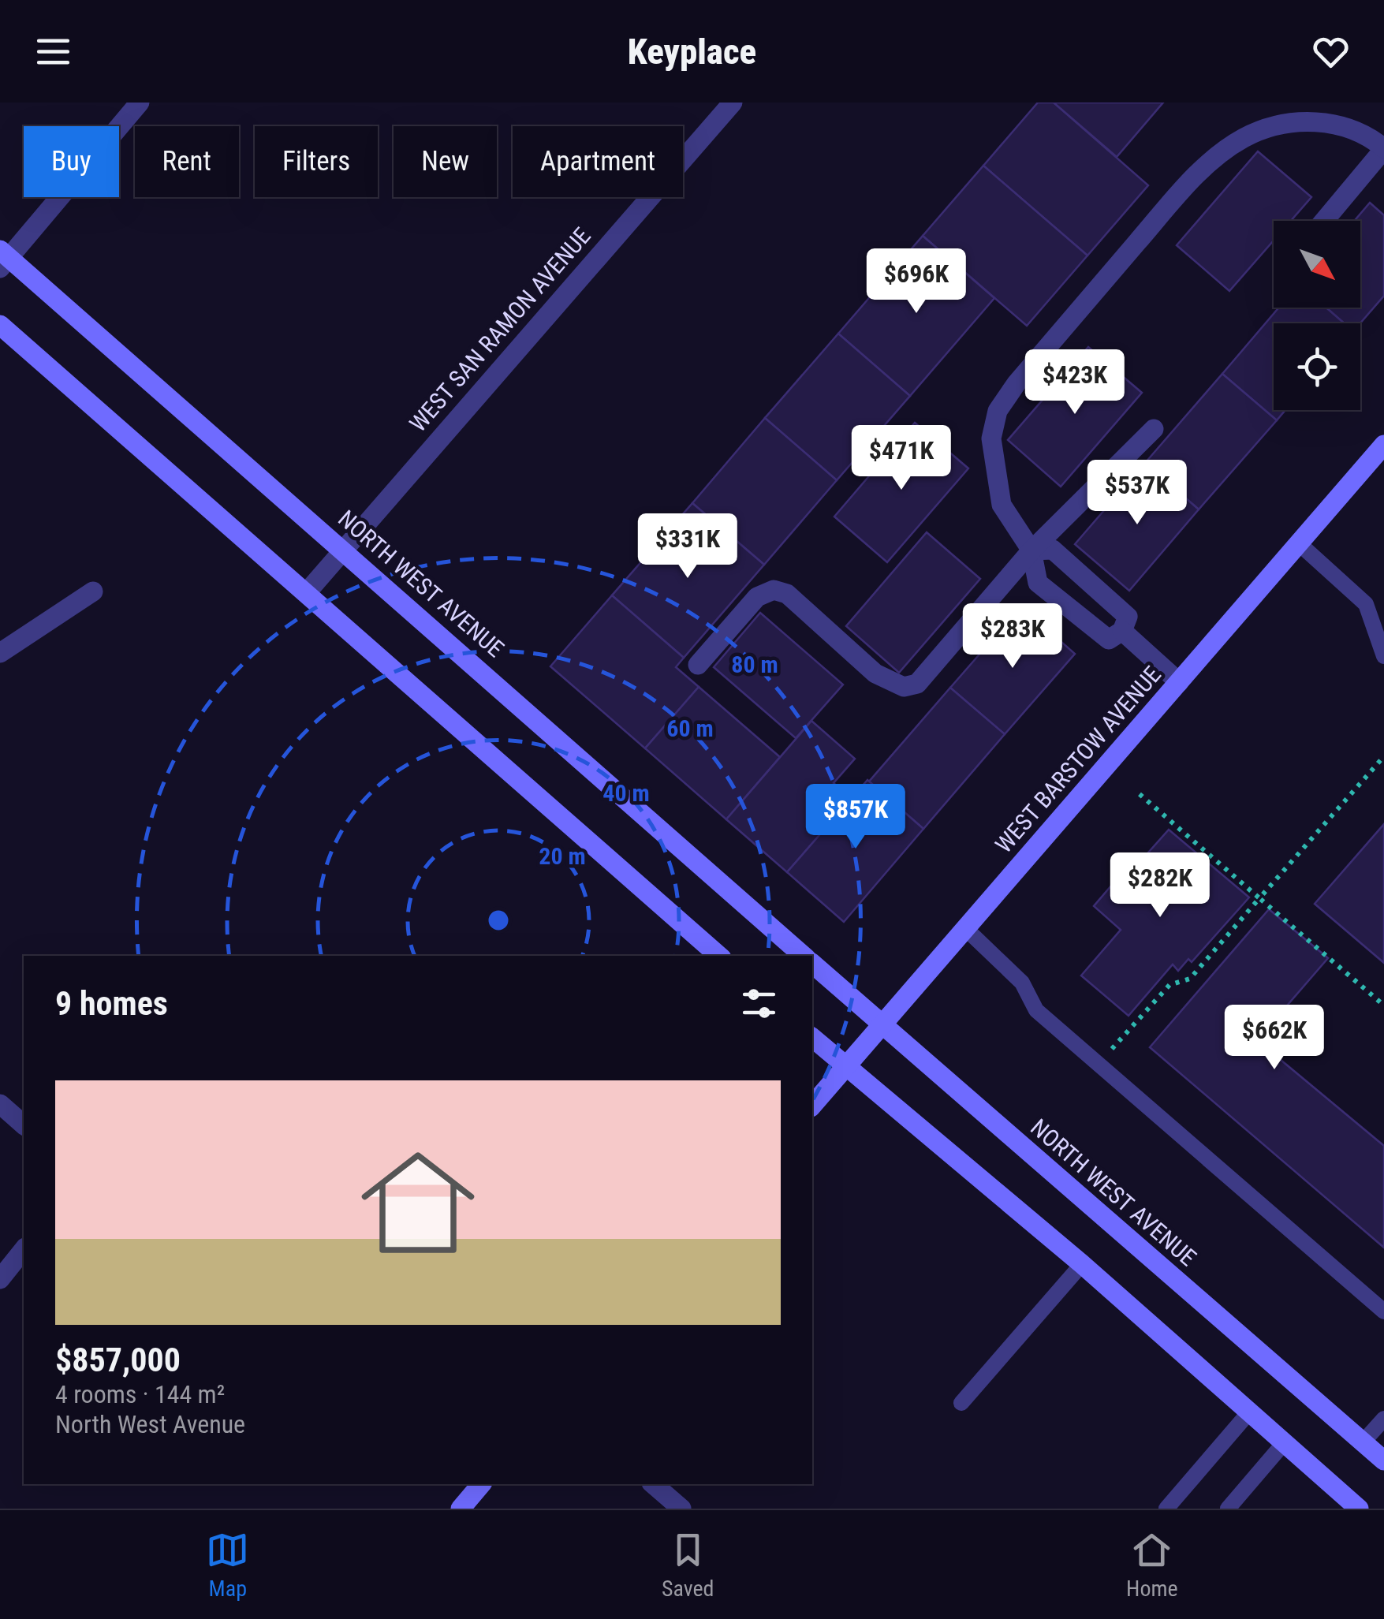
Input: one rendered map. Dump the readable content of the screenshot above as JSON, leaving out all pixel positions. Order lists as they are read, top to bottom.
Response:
{
  "streets": {
    "main road": ["NORTH WEST AVENUE", "WEST BARSTOW AVENUE"],
    "street": ["WEST SAN RAMON AVENUE"]
  },
  "crossings": [
    ["WEST SAN RAMON AVENUE", "NORTH WEST AVENUE"],
    ["NORTH WEST AVENUE", "WEST BARSTOW AVENUE"]
  ],
  "north": "bottom right",
  "page": {
    "header": "Keyplace",
    "chip": [
      "Buy",
      "Rent",
      "Filters",
      "New",
      "Apartment"
    ],
    "price": [
      "$696K",
      "$423K",
      "$471K",
      "$537K",
      "$331K",
      "$283K",
      "$857K",
      "$282K",
      "$662K"
    ],
    "heading": "9 homes",
    "list": [
      {
        "name": "$857,000",
        "note": "4 rooms · 144 m² · North West Avenue"
      }
    ],
    "tabs": ["Map", "Saved", "Home"]
  },
  "rings": [
    "80 m",
    "60 m",
    "40 m",
    "20 m"
  ]
}
